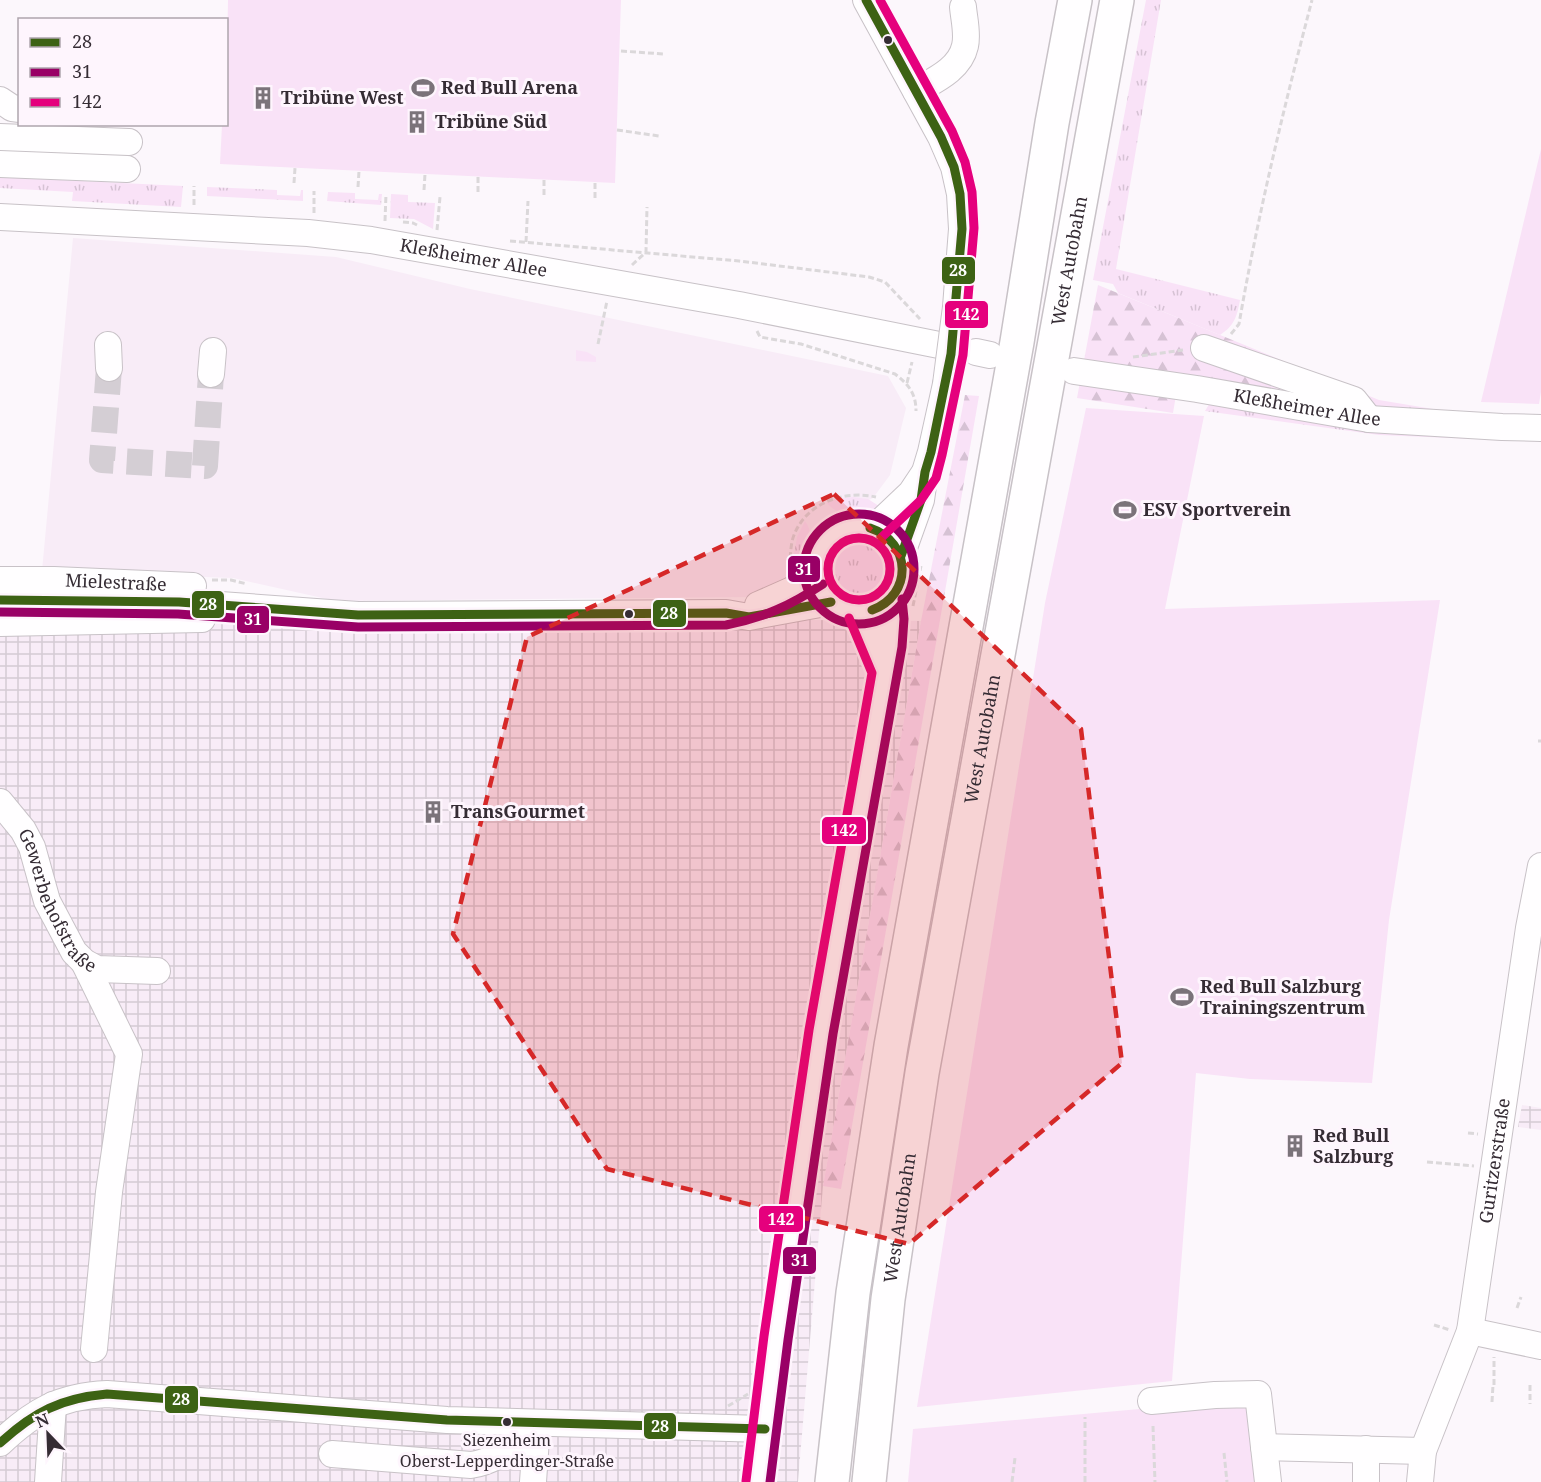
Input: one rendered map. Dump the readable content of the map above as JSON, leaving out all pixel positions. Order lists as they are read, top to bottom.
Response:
{
  "streets": {
    "highway": ["West Autobahn"],
    "street": [
      "Kleßheimer Allee",
      "Mielestraße",
      "Gewerbehofstraße",
      "Guritzerstraße"
    ]
  },
  "places": {
    "sports": ["Red Bull Arena", "ESV Sportverein", "Red Bull Salzburg Trainingszentrum"],
    "building": [
      "Tribüne West",
      "Tribüne Süd",
      "TransGourmet",
      "Red Bull Salzburg"
    ],
    "other": ["Siezenheim Oberst-Lepperdinger-Straße"]
  },
  "lines": ["transit line 28", "transit line 142", "transit line 31"],
  "legend": ["28", "31", "142"],
  "north": "top left"
}
